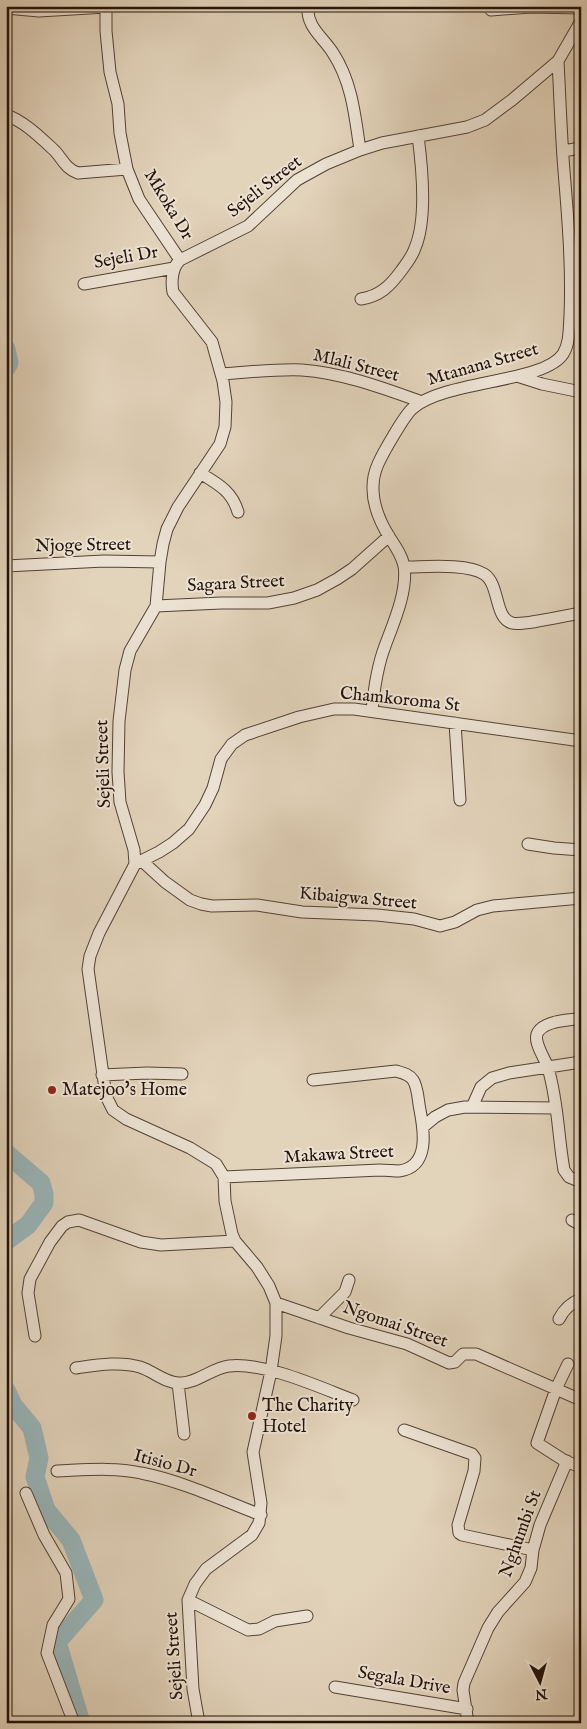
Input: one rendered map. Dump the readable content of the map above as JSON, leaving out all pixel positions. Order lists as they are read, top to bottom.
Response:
{
  "streets": {
    "street": [
      "Sejeli Street",
      "Mkoka Dr",
      "Sejeli Dr",
      "Mtanana Street",
      "Mlali Street",
      "Njoge Street",
      "Sagara Street",
      "Chamkoroma St",
      "Kibaigwa Street",
      "Makawa Street",
      "Ngomai Street",
      "Itisio Dr",
      "Nghumbi St",
      "Segala Drive"
    ]
  },
  "crossings": [
    ["Sejeli Street", "Mkoka Dr"],
    ["Sejeli Street", "Sejeli Dr"],
    ["Sejeli Street", "Mtanana Street"],
    ["Sejeli Street", "Mlali Street"],
    ["Sejeli Street", "Njoge Street"],
    ["Sejeli Street", "Sagara Street"],
    ["Sejeli Street", "Chamkoroma St"],
    ["Sejeli Street", "Kibaigwa Street"],
    ["Sejeli Street", "Makawa Street"],
    ["Sejeli Street", "Ngomai Street"],
    ["Sejeli Street", "Itisio Dr"],
    ["Mkoka Dr", "Sejeli Dr"],
    ["Mtanana Street", "Mlali Street"],
    ["Mtanana Street", "Sagara Street"],
    ["Mtanana Street", "Chamkoroma St"],
    ["Chamkoroma St", "Kibaigwa Street"],
    ["Nghumbi St", "Segala Drive"]
  ],
  "places": ["Matejoo's Home", "The Charity Hotel"],
  "north": "bottom"
}
